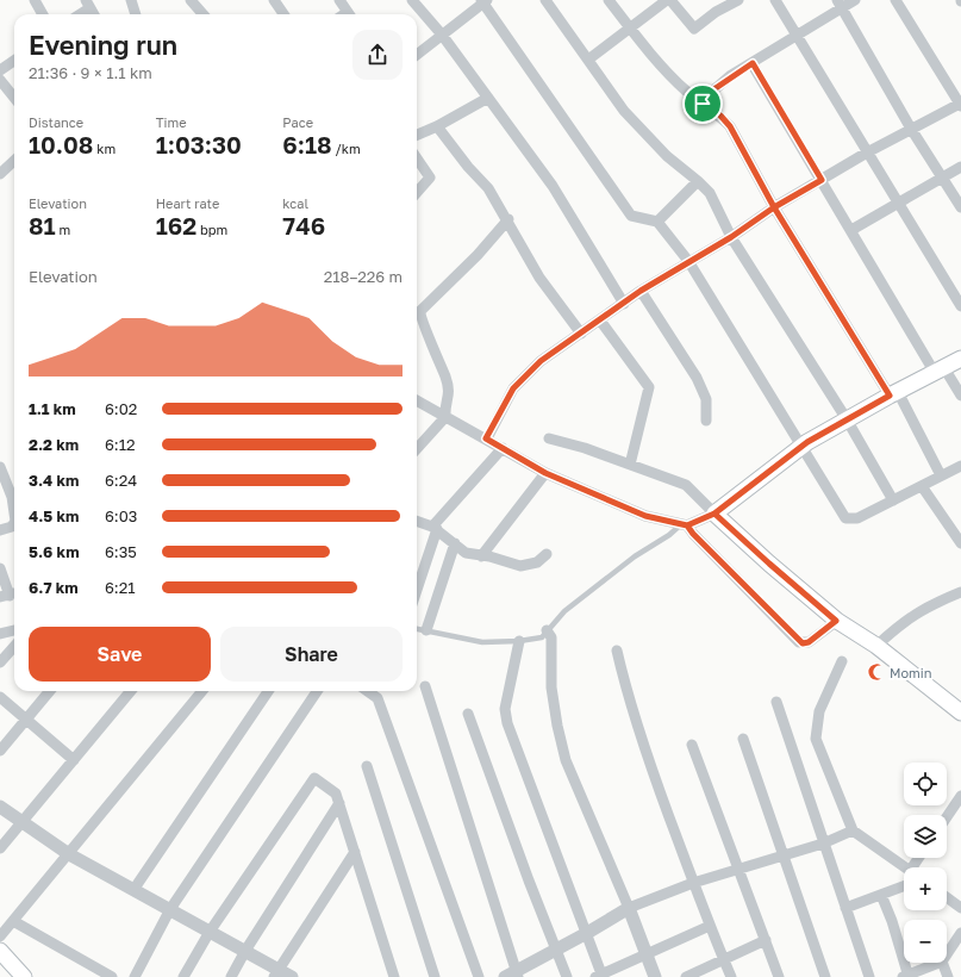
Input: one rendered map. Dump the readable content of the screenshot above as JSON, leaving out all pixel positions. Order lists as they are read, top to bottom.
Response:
{
  "places": {
    "mosque": ["Momin"]
  },
  "page": {
    "heading": ["Evening run", "21:36 · 9 × 1.1 km"],
    "stats": [
      ["Distance", "10.08 km"],
      ["Time", "1:03:30"],
      ["Pace", "6:18 /km"],
      ["Elevation", "81 m"],
      ["Heart rate", "162 bpm"],
      ["kcal", "746"]
    ],
    "chart": ["Elevation", "218–226 m"],
    "list": [
      {
        "name": "1.1 km",
        "note": "6:02"
      },
      {
        "name": "2.2 km",
        "note": "6:12"
      },
      {
        "name": "3.4 km",
        "note": "6:24"
      },
      {
        "name": "4.5 km",
        "note": "6:03"
      },
      {
        "name": "5.6 km",
        "note": "6:35"
      },
      {
        "name": "6.7 km",
        "note": "6:21"
      }
    ],
    "buttons": ["Save", "Share"],
    "map_buttons": ["+", "−"]
  }
}
